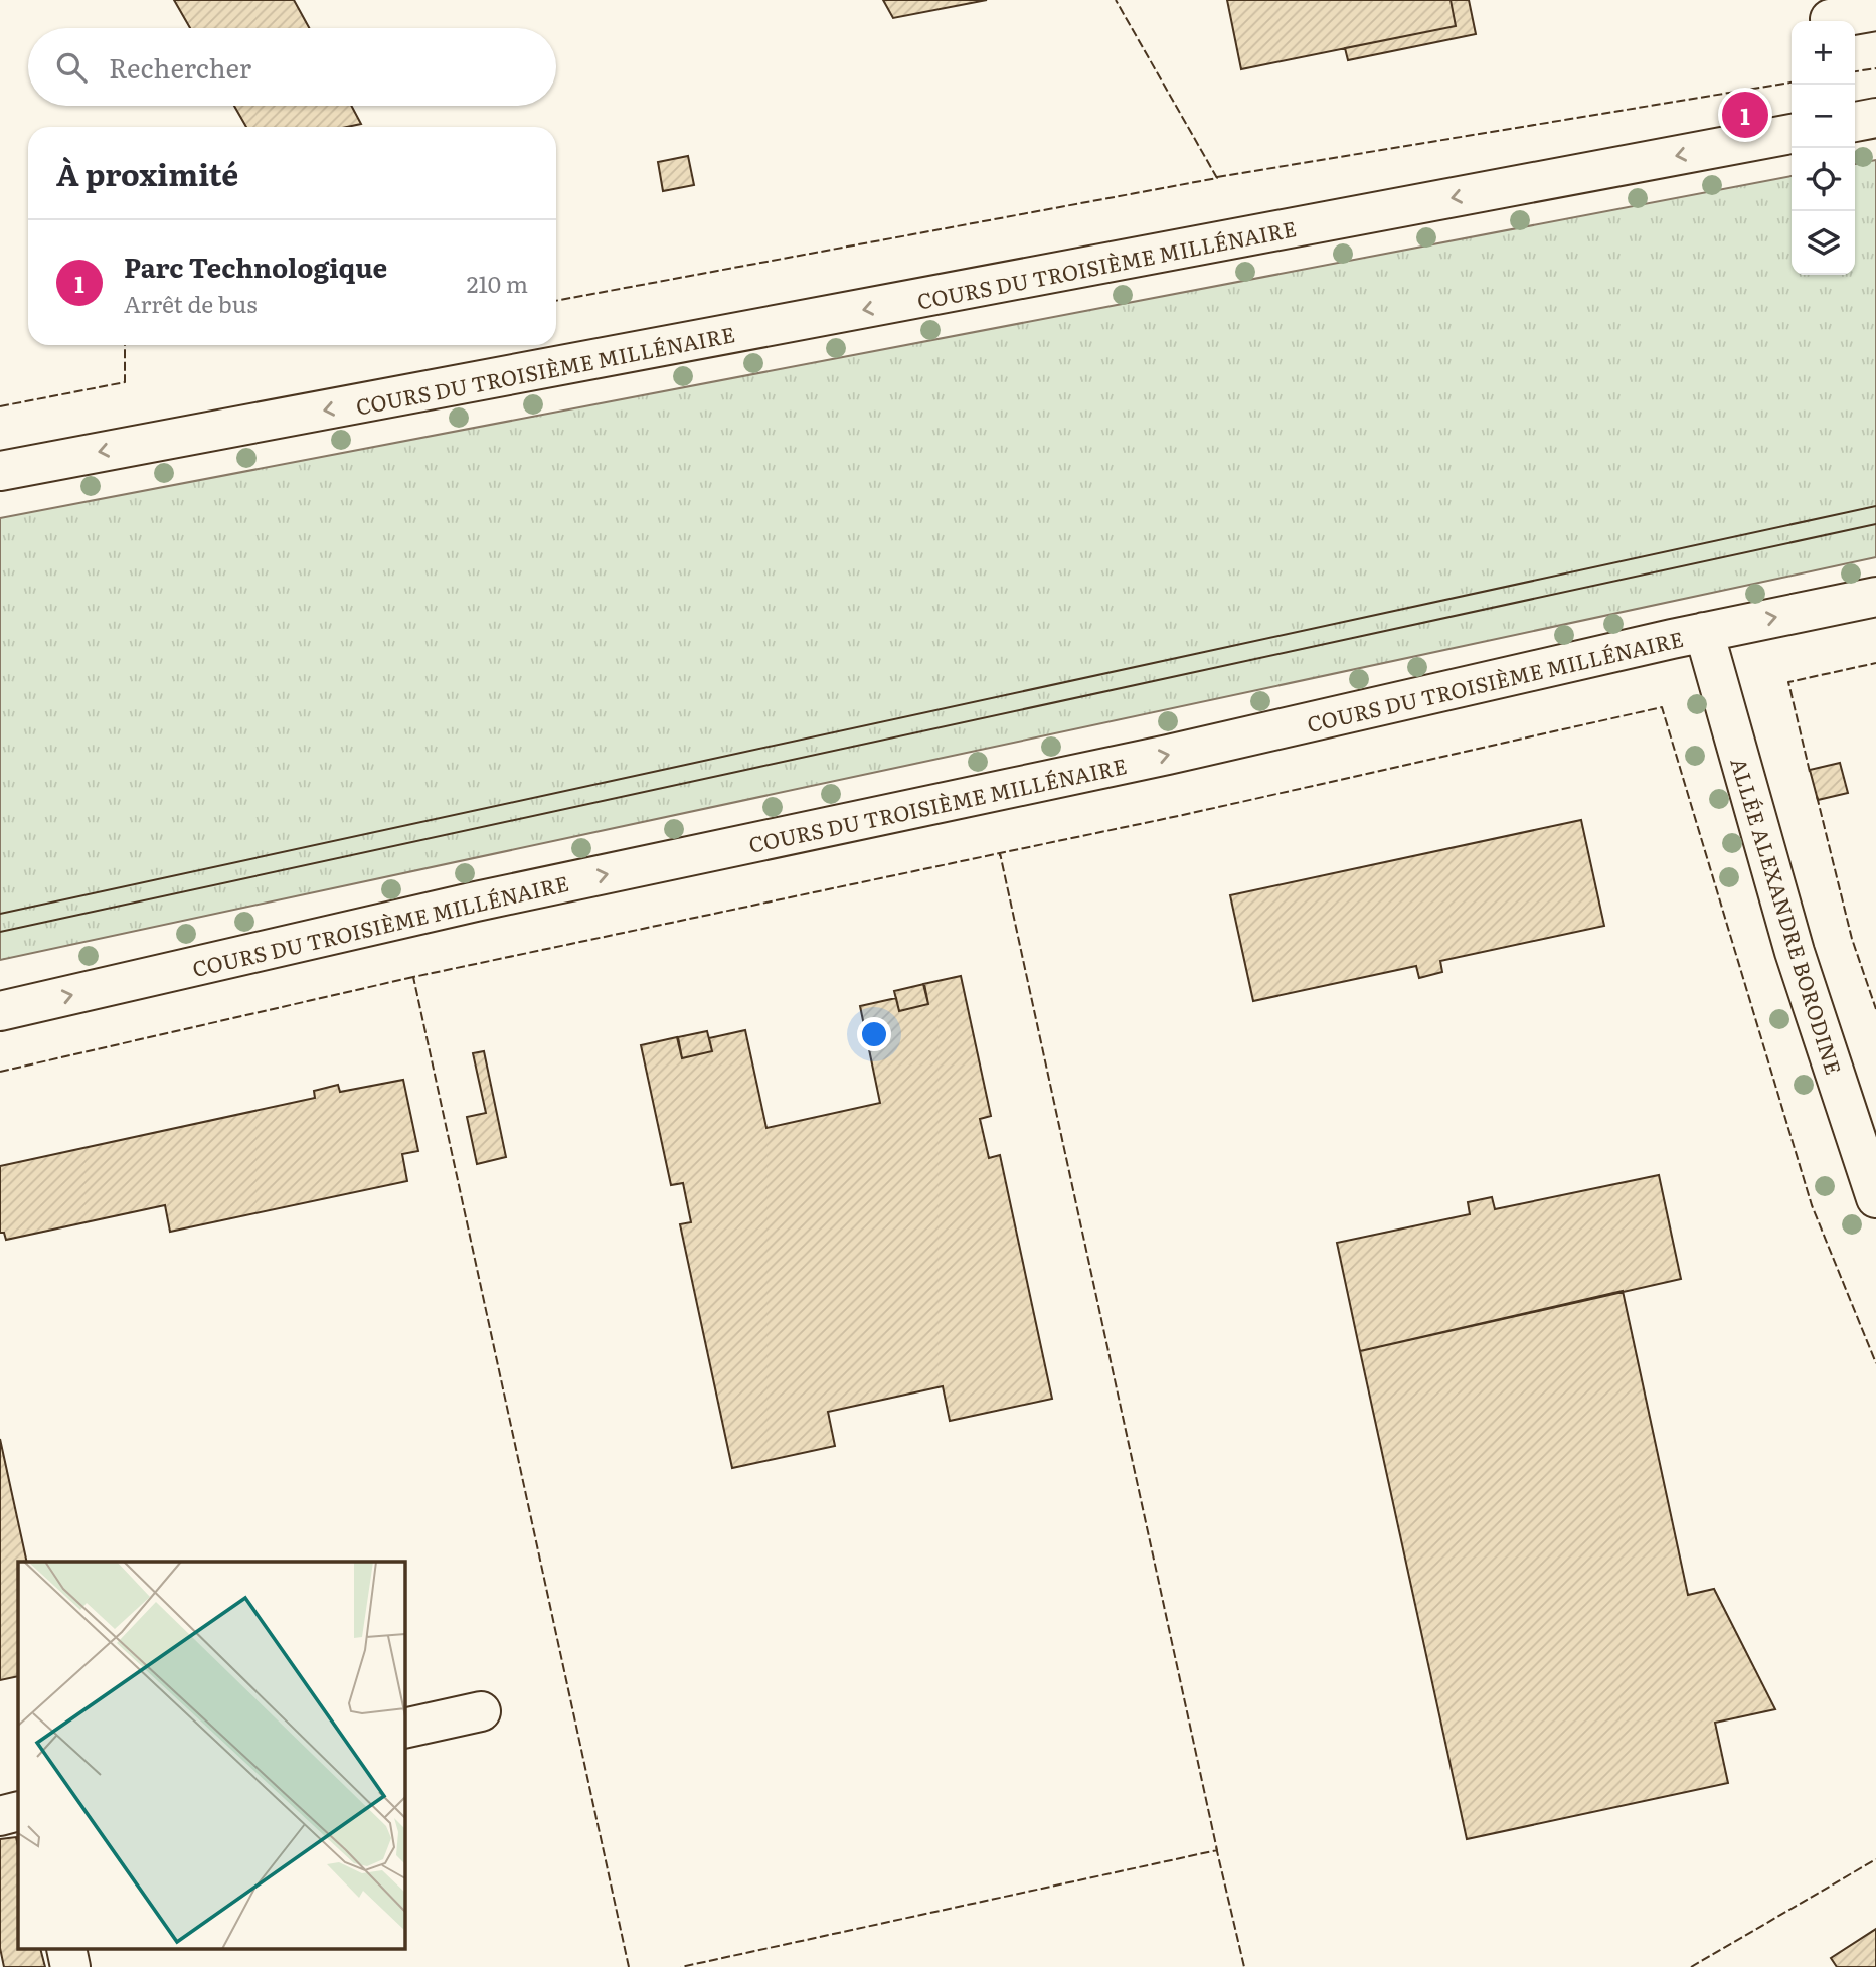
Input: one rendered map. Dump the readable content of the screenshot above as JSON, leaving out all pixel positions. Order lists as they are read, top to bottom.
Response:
{
  "streets": {
    "street": ["COURS DU TROISIÈME MILLÉNAIRE", "ALLÉE ALEXANDRE BORODINE"]
  },
  "crossings": [
    ["COURS DU TROISIÈME MILLÉNAIRE", "ALLÉE ALEXANDRE BORODINE"]
  ],
  "page": {
    "map_buttons": ["+", "−"],
    "search": "Rechercher",
    "pins": "1",
    "heading": "À proximité",
    "list": [
      {
        "mark": "1",
        "name": "Parc Technologique",
        "note": "Arrêt de bus",
        "value": "210 m"
      }
    ]
  }
}
